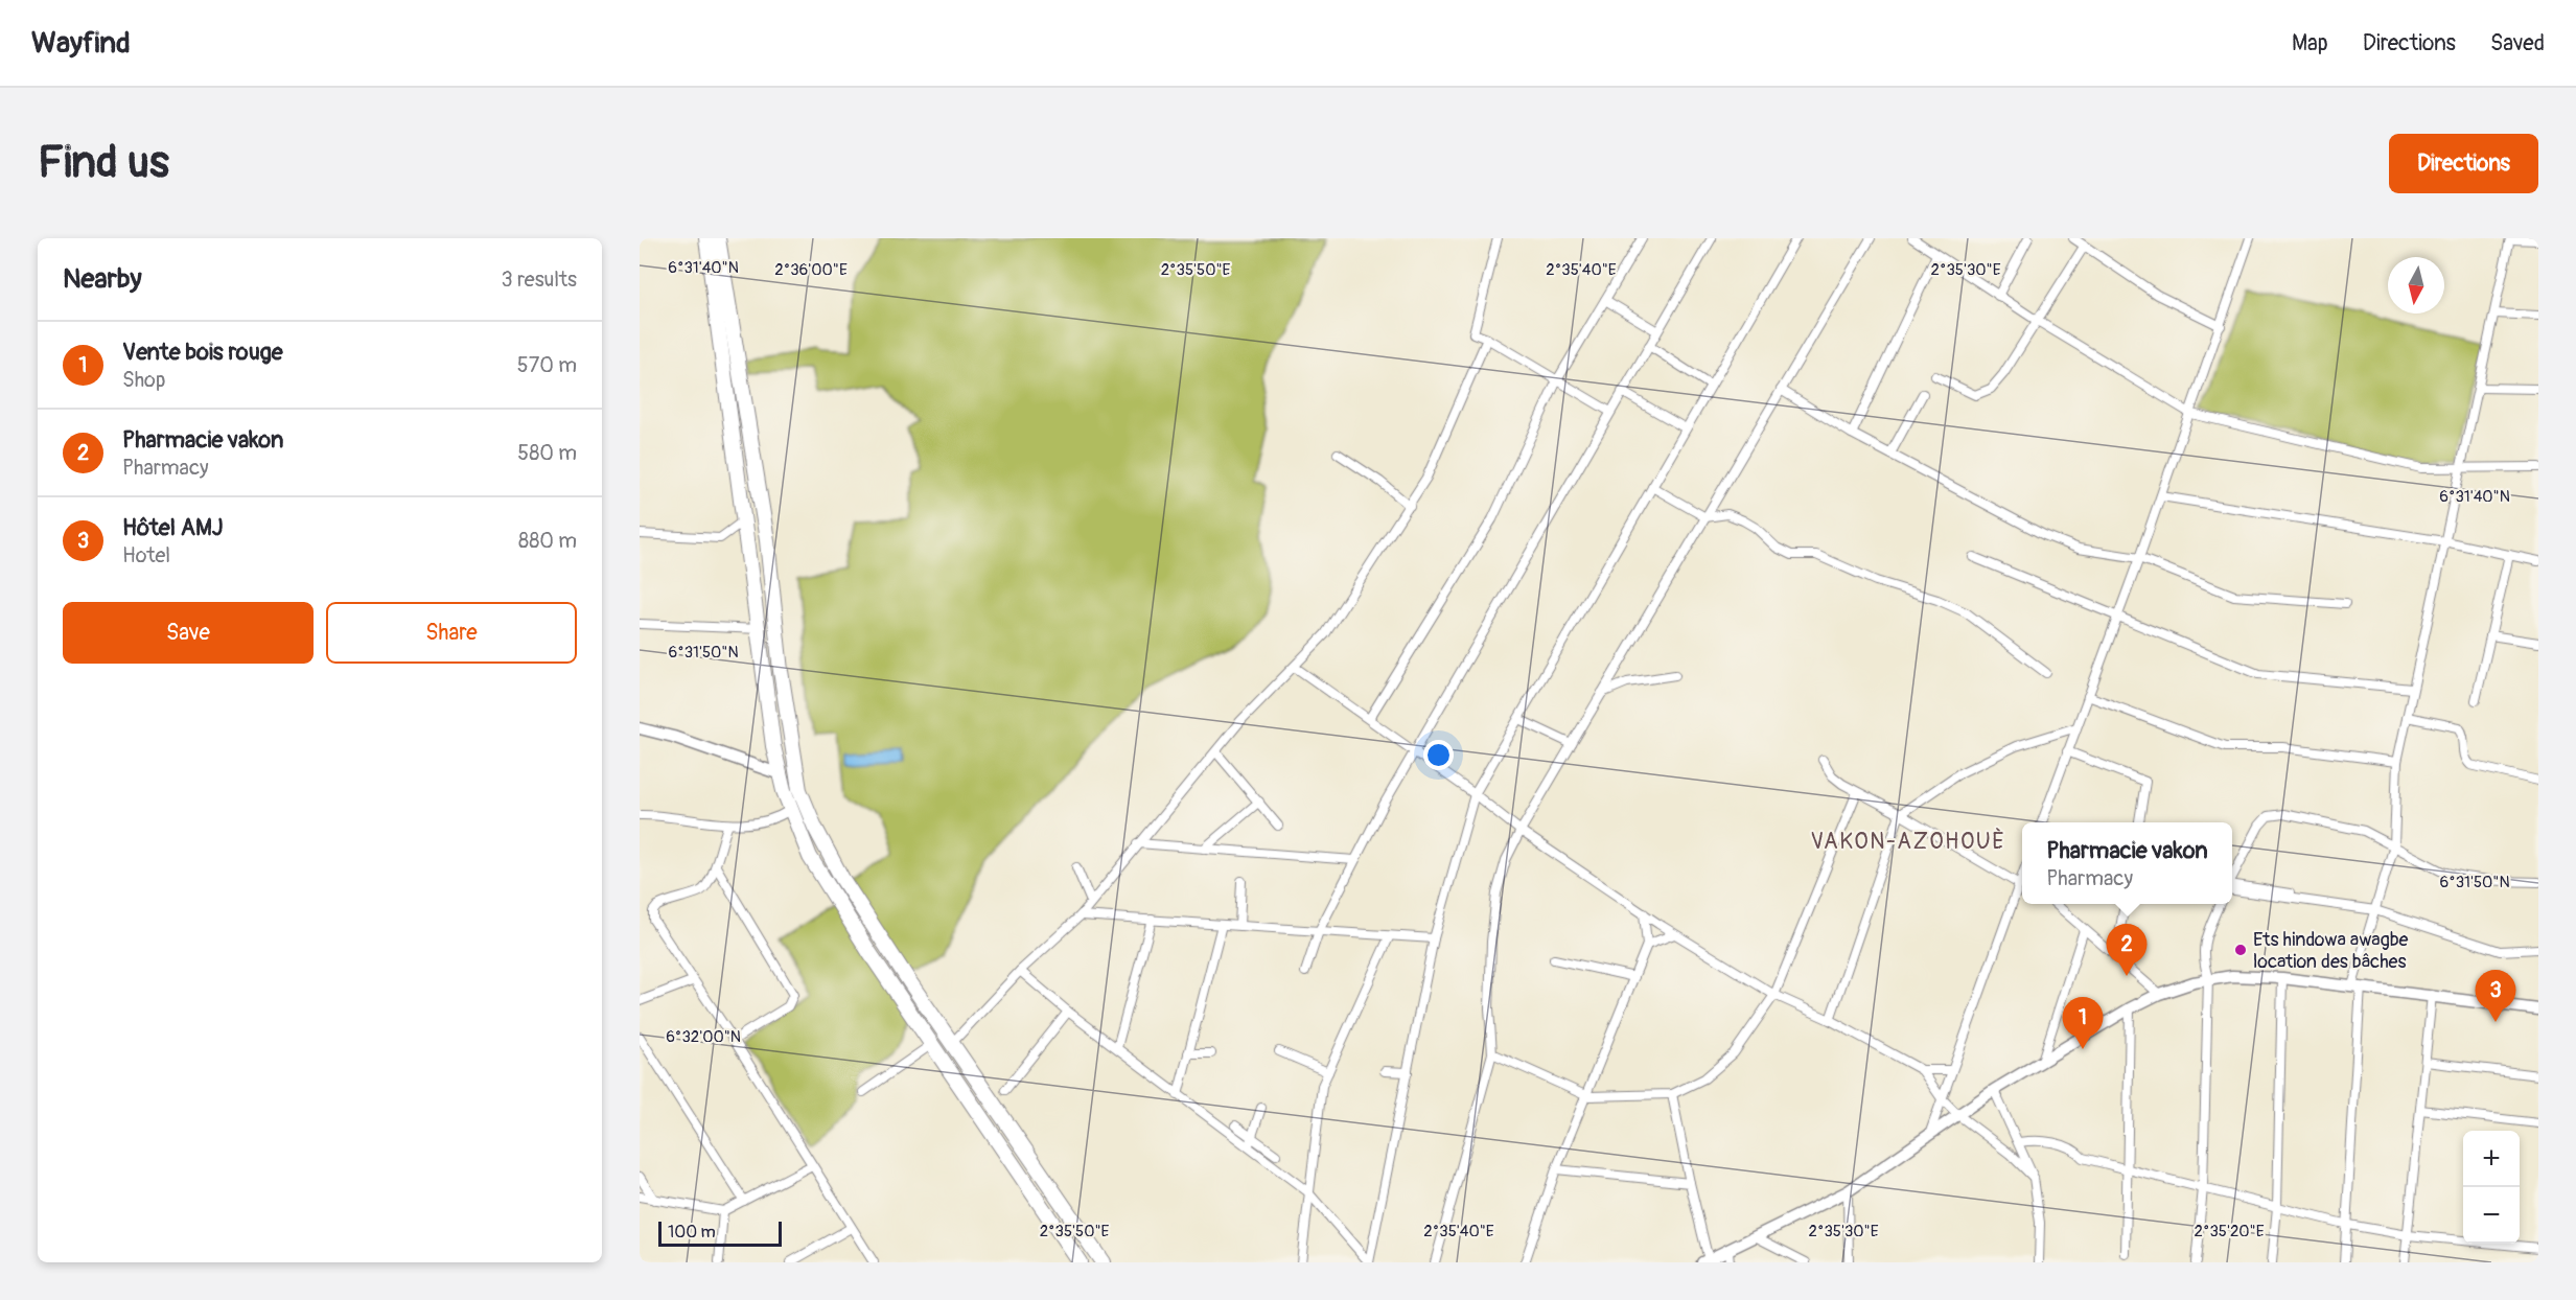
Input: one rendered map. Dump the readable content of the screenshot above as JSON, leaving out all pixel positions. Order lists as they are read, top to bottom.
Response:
{
  "districts": ["VAKON-AZOHOUÈ"],
  "places": ["Ets hindowa awagbe location des bâches"],
  "scale_bar": "100 m",
  "north": "bottom",
  "page": {
    "header": "Wayfind",
    "nav": ["Map", "Directions", "Saved"],
    "buttons": [
      "Directions",
      ["Save", "Share"]
    ],
    "title": "Find us",
    "heading": ["Nearby", "3 results"],
    "list": [
      {
        "mark": "1",
        "name": "Vente bois rouge",
        "note": "Shop",
        "value": "570 m"
      },
      {
        "mark": "2",
        "name": "Pharmacie vakon",
        "note": "Pharmacy",
        "value": "580 m"
      },
      {
        "mark": "3",
        "name": "Hôtel AMJ",
        "note": "Hotel",
        "value": "880 m"
      }
    ],
    "popup": ["Pharmacie vakon", "Pharmacy"],
    "pins": ["2", "3", "1"],
    "map_buttons": ["+", "−"],
    "scale": "100 m"
  },
  "coordinates": [
    "6°31'40\"N",
    "2°36'00\"E",
    "2°35'50\"E",
    "2°35'40\"E",
    "2°35'30\"E",
    "6°31'50\"N",
    "6°32'00\"N",
    "2°35'20\"E"
  ]
}
